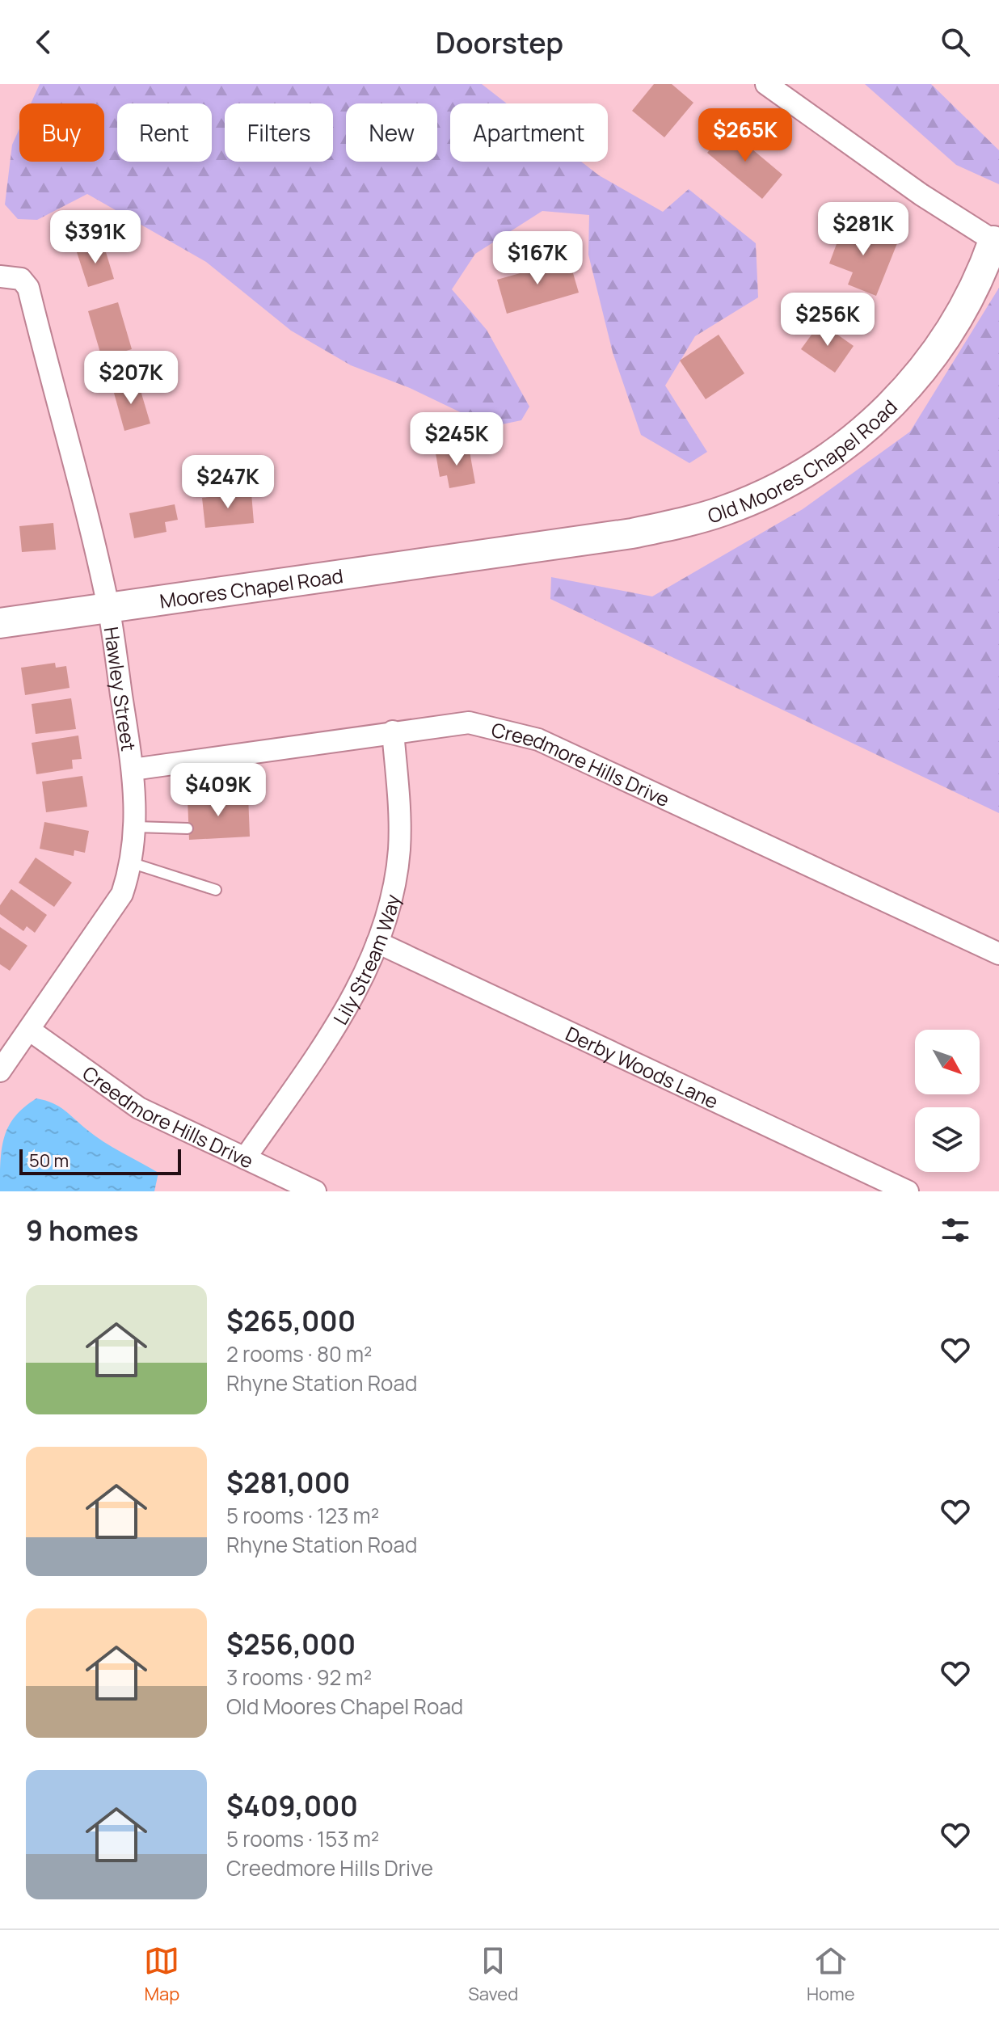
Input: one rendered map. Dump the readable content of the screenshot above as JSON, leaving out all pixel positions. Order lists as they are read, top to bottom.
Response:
{
  "streets": {
    "street": [
      "Old Moores Chapel Road",
      "Moores Chapel Road",
      "Hawley Street",
      "Creedmore Hills Drive",
      "Lily Stream Way",
      "Derby Woods Lane"
    ]
  },
  "crossings": [
    ["Old Moores Chapel Road", "Moores Chapel Road"],
    ["Moores Chapel Road", "Hawley Street"],
    ["Hawley Street", "Creedmore Hills Drive"],
    ["Creedmore Hills Drive", "Lily Stream Way"],
    ["Lily Stream Way", "Derby Woods Lane"]
  ],
  "scale_bar": "50 m",
  "north": "bottom right",
  "page": {
    "header": "Doorstep",
    "chip": [
      "Buy",
      "Rent",
      "Filters",
      "New",
      "Apartment"
    ],
    "price": [
      "$265K",
      "$281K",
      "$391K",
      "$167K",
      "$256K",
      "$207K",
      "$245K",
      "$247K",
      "$409K"
    ],
    "scale": "50 m",
    "heading": "9 homes",
    "list": [
      {
        "name": "$265,000",
        "note": "2 rooms · 80 m² · Rhyne Station Road"
      },
      {
        "name": "$281,000",
        "note": "5 rooms · 123 m² · Rhyne Station Road"
      },
      {
        "name": "$256,000",
        "note": "3 rooms · 92 m² · Old Moores Chapel Road"
      },
      {
        "name": "$409,000",
        "note": "5 rooms · 153 m² · Creedmore Hills Drive"
      }
    ],
    "tabs": ["Map", "Saved", "Home"]
  }
}
